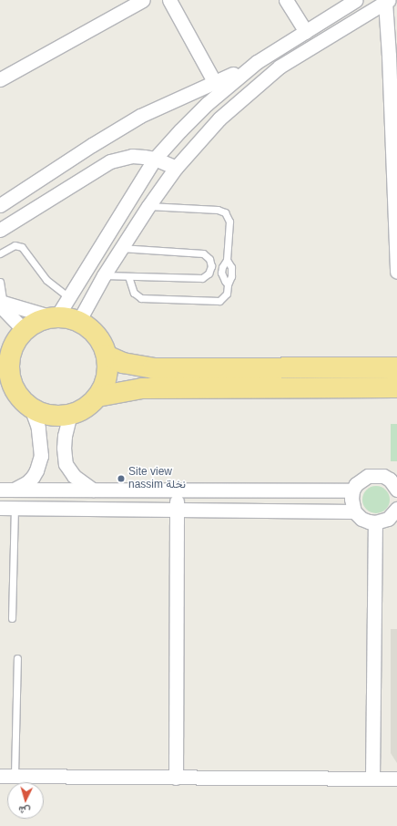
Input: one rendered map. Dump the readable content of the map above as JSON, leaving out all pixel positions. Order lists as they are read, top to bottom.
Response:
{
  "places": ["Site view nassim نخلة"],
  "north": "bottom"
}
